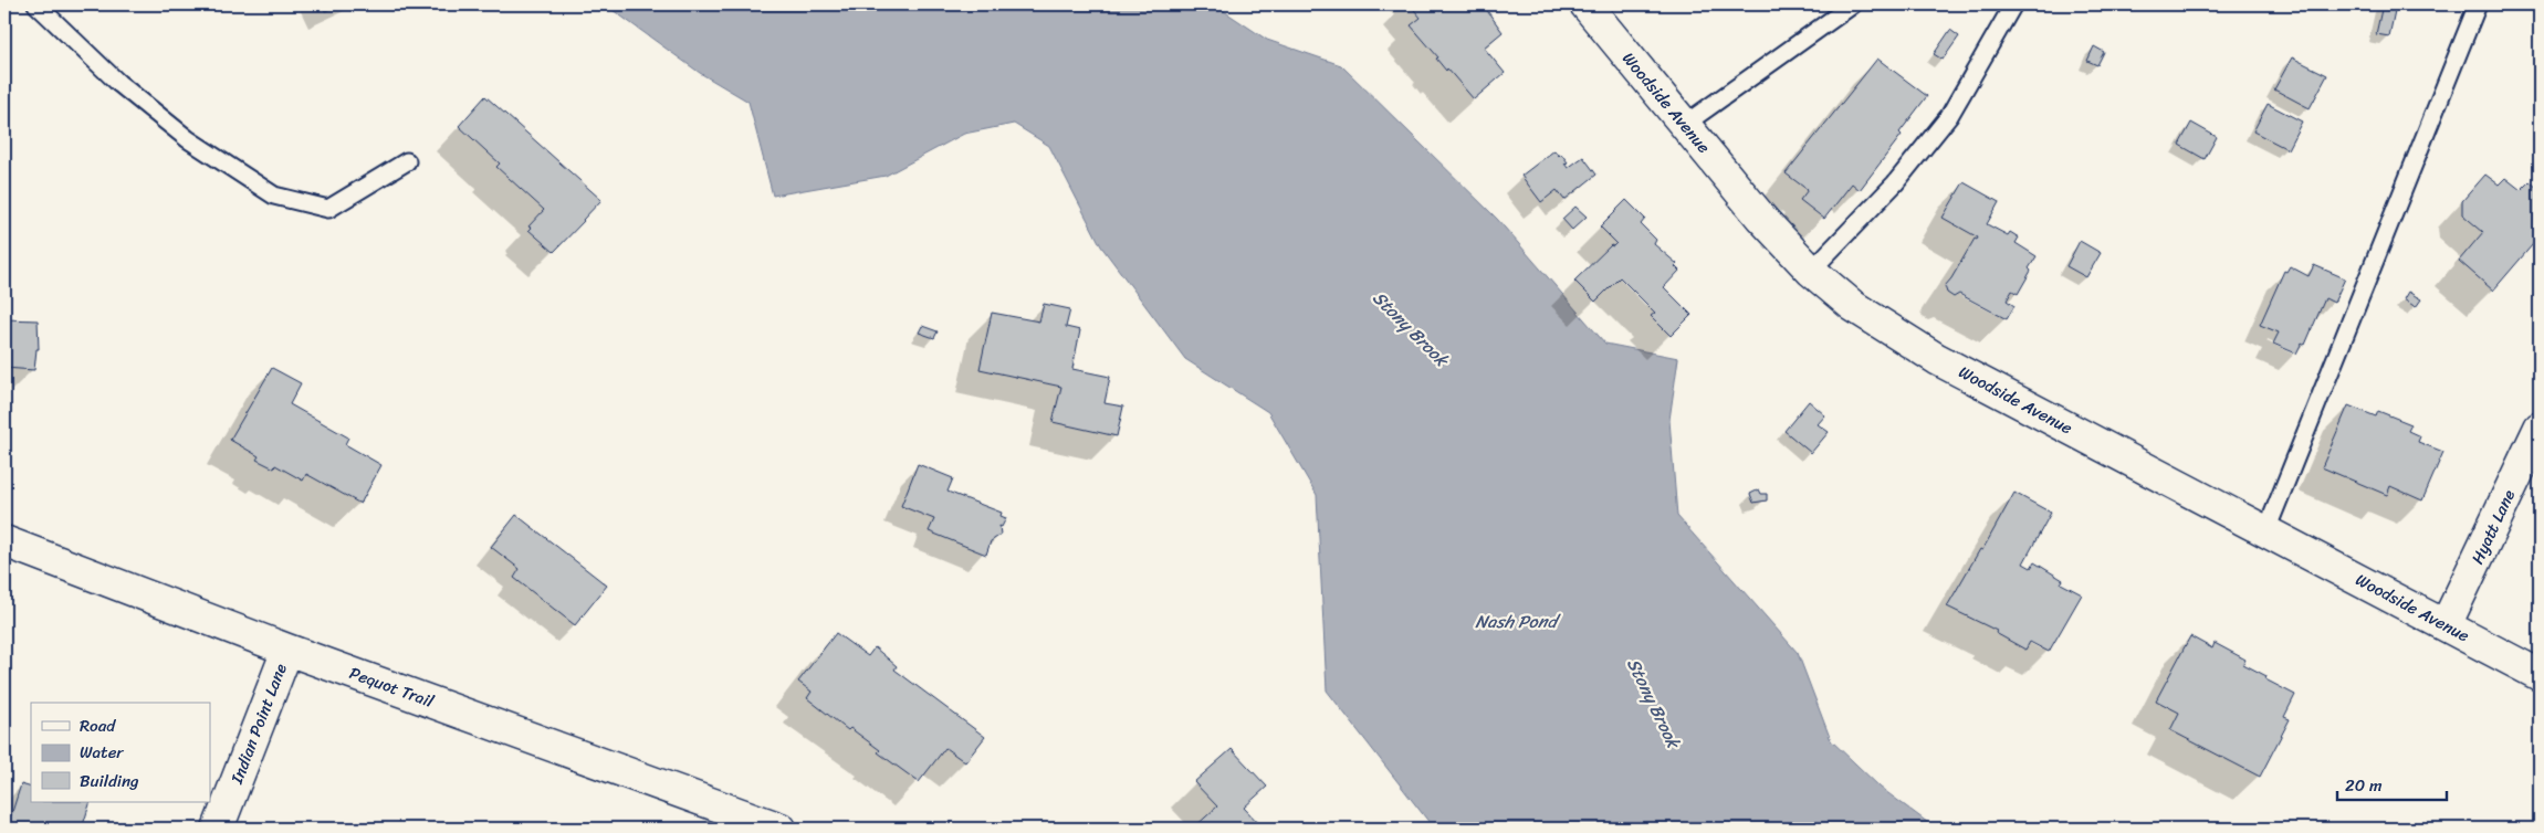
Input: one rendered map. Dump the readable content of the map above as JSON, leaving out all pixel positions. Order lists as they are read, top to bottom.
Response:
{
  "streets": {
    "street": [
      "Woodside Avenue",
      "Hyatt Lane",
      "Pequot Trail",
      "Indian Point Lane"
    ]
  },
  "crossings": [
    ["Woodside Avenue", "Hyatt Lane"],
    ["Pequot Trail", "Indian Point Lane"]
  ],
  "water": ["Stony Brook", "Nash Pond"],
  "legend": ["Road", "Water", "Building"],
  "scale_bar": "20 m"
}
